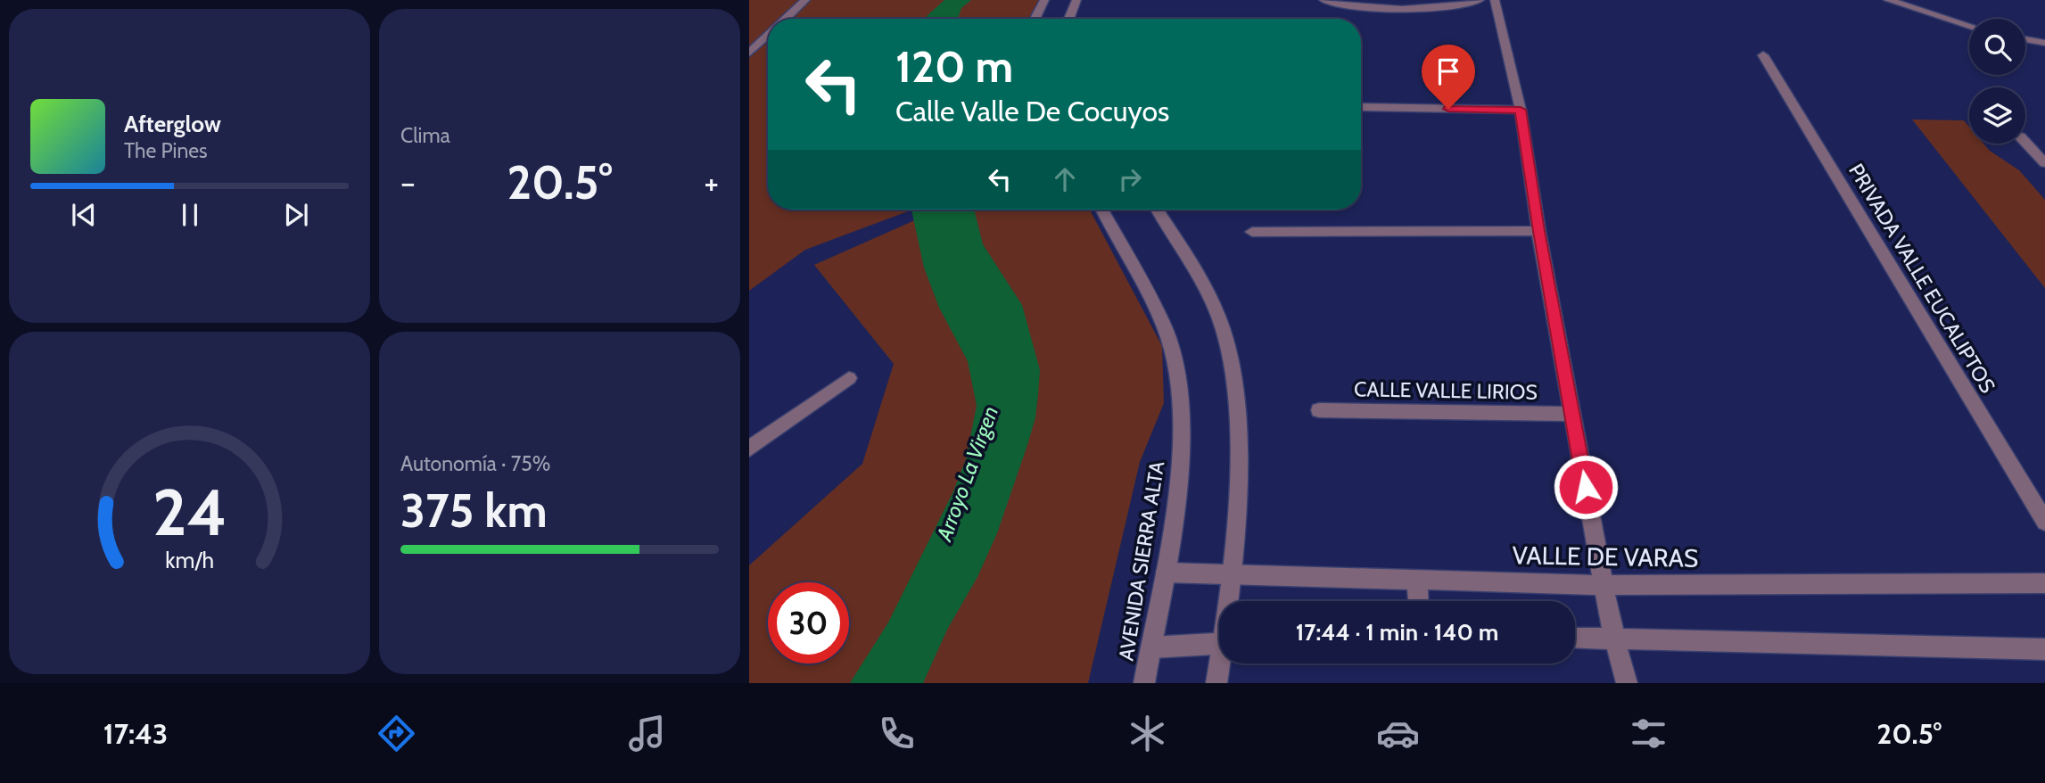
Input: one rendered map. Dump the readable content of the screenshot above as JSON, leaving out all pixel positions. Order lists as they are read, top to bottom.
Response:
{
  "streets": {
    "street": [
      "PRIVADA VALLE EUCALIPTOS",
      "CALLE VALLE LIRIOS",
      "VALLE DE VARAS",
      "AVENIDA SIERRA ALTA"
    ]
  },
  "crossings": [
    ["VALLE DE VARAS", "AVENIDA SIERRA ALTA"]
  ],
  "water": ["Arroyo La Virgen"],
  "page": {
    "tile": [
      "Clima",
      ["Autonomía · 75%", "375 km"]
    ],
    "turn": ["120 m", "Calle Valle De Cocuyos"],
    "song": ["Afterglow", "The Pines"],
    "heat": ["−", "20.5°", "+"],
    "limit": "30",
    "trip": "17:44 · 1 min · 140 m",
    "tabs": ["17:43", "20.5°"],
    "gauge": ["24", "km/h"]
  }
}
